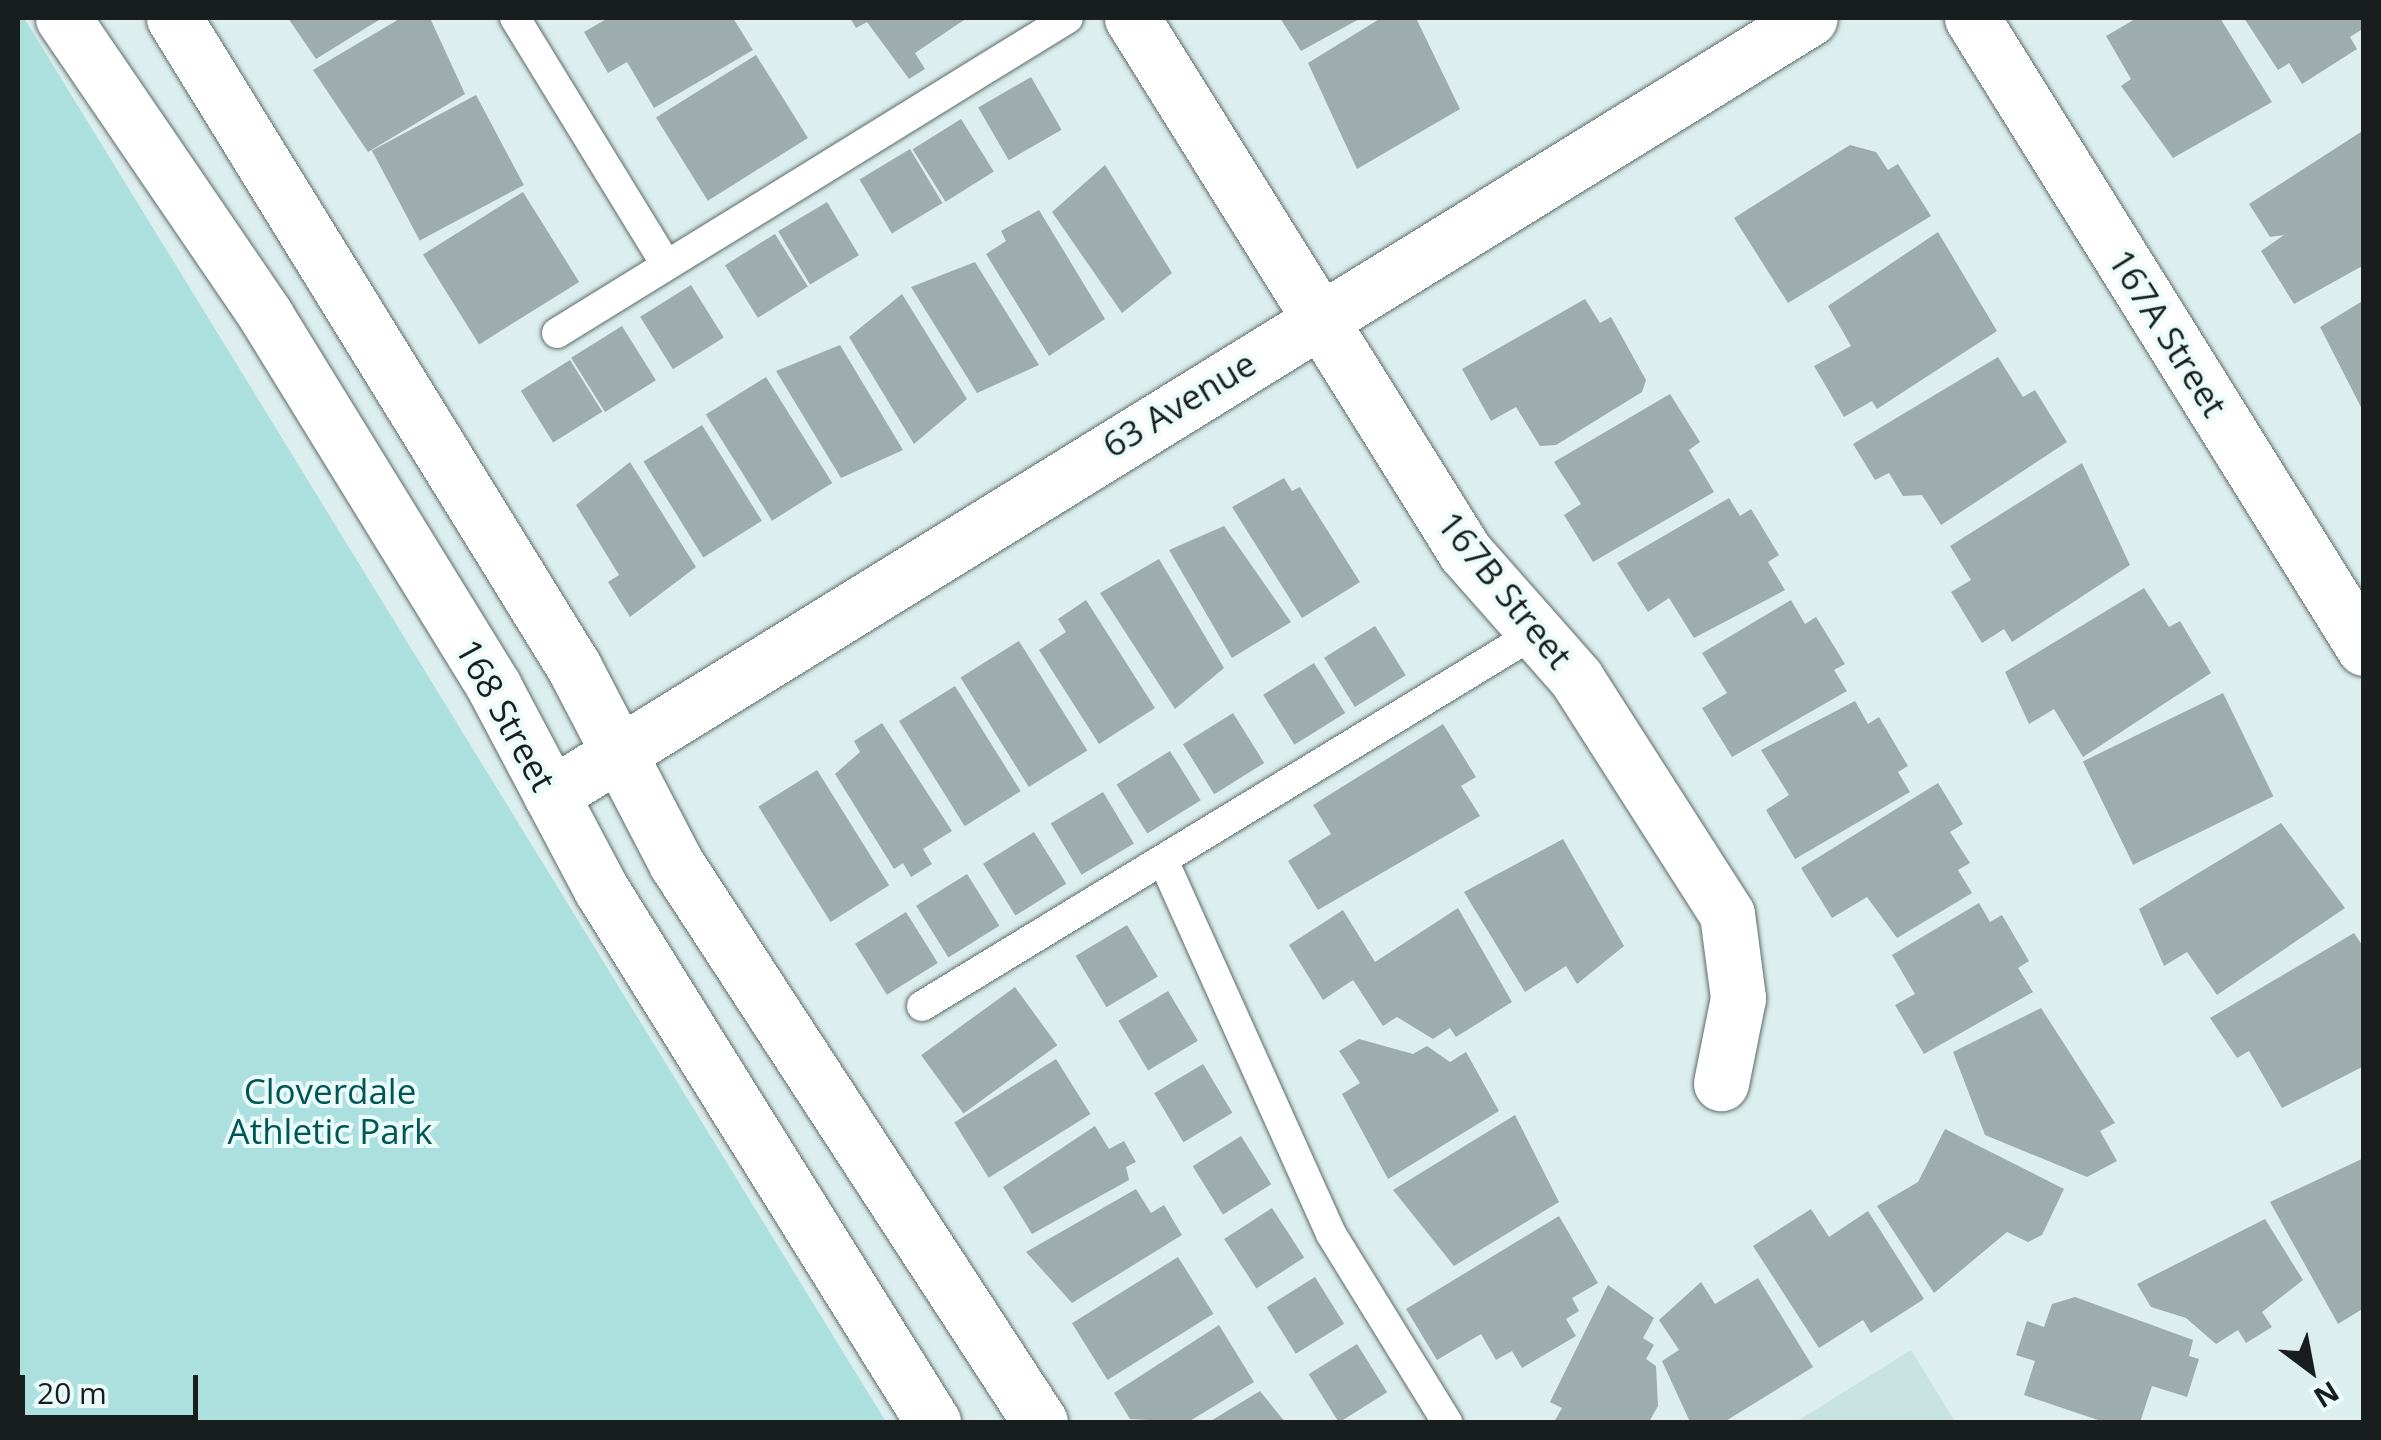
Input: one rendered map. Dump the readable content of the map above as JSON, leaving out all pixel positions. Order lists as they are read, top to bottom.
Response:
{
  "streets": {
    "street": [
      "167A Street",
      "63 Avenue",
      "167B Street",
      "168 Street"
    ]
  },
  "crossings": [
    ["63 Avenue", "167B Street"],
    ["63 Avenue", "168 Street"]
  ],
  "parks": ["Cloverdale Athletic Park"],
  "scale_bar": "20 m",
  "north": "bottom right"
}
